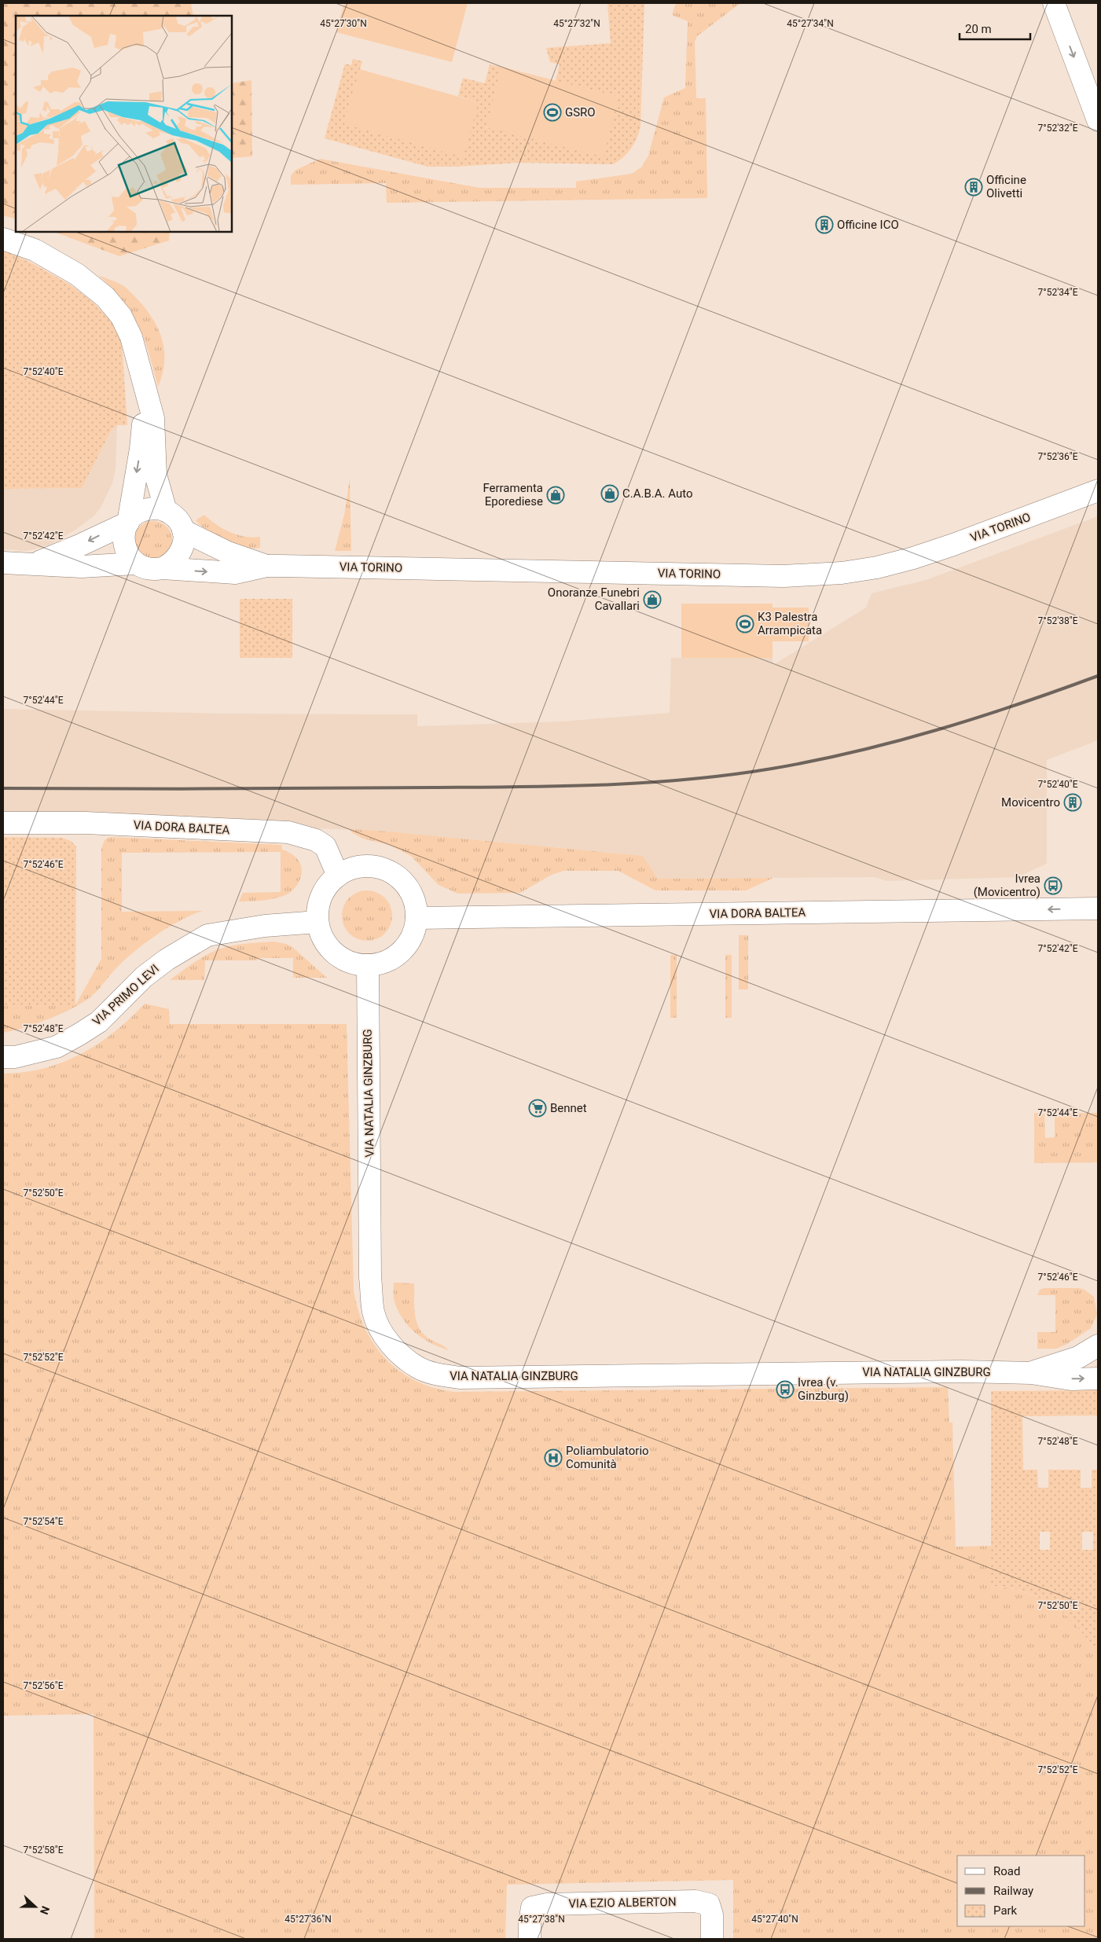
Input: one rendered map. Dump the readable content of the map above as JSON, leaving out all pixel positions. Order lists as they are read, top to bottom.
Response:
{
  "streets": {
    "street": [
      "VIA TORINO",
      "VIA DORA BALTEA",
      "VIA PRIMO LEVI",
      "VIA NATALIA GINZBURG",
      "VIA EZIO ALBERTON"
    ]
  },
  "crossings": [
    ["VIA DORA BALTEA", "VIA PRIMO LEVI"],
    ["VIA DORA BALTEA", "VIA NATALIA GINZBURG"],
    ["VIA PRIMO LEVI", "VIA NATALIA GINZBURG"]
  ],
  "one_way": ["VIA DORA BALTEA"],
  "places": {
    "sports": ["GSRO", "K3 Palestra Arrampicata"],
    "building": ["Officine Olivetti", "Officine ICO", "Movicentro"],
    "shop": ["C.A.B.A. Auto", "Ferramenta Eporediese", "Onoranze Funebri Cavallari"],
    "bus stop": ["Ivrea (Movicentro)", "Ivrea (v. Ginzburg)"],
    "supermarket": ["Bennet"],
    "hospital": ["Poliambulatorio Comunità"]
  },
  "legend": ["Road", "Railway", "Park"],
  "scale_bar": "20 m",
  "north": "right",
  "coordinates": [
    "45°27'30\"N",
    "45°27'32\"N",
    "45°27'34\"N",
    "7°52'32\"E",
    "7°52'34\"E",
    "7°52'40\"E",
    "7°52'36\"E",
    "7°52'42\"E",
    "7°52'38\"E",
    "7°52'44\"E",
    "7°52'46\"E",
    "7°52'48\"E",
    "7°52'50\"E",
    "7°52'52\"E",
    "7°52'54\"E",
    "7°52'56\"E",
    "7°52'58\"E",
    "45°27'36\"N",
    "45°27'38\"N",
    "45°27'40\"N"
  ]
}
